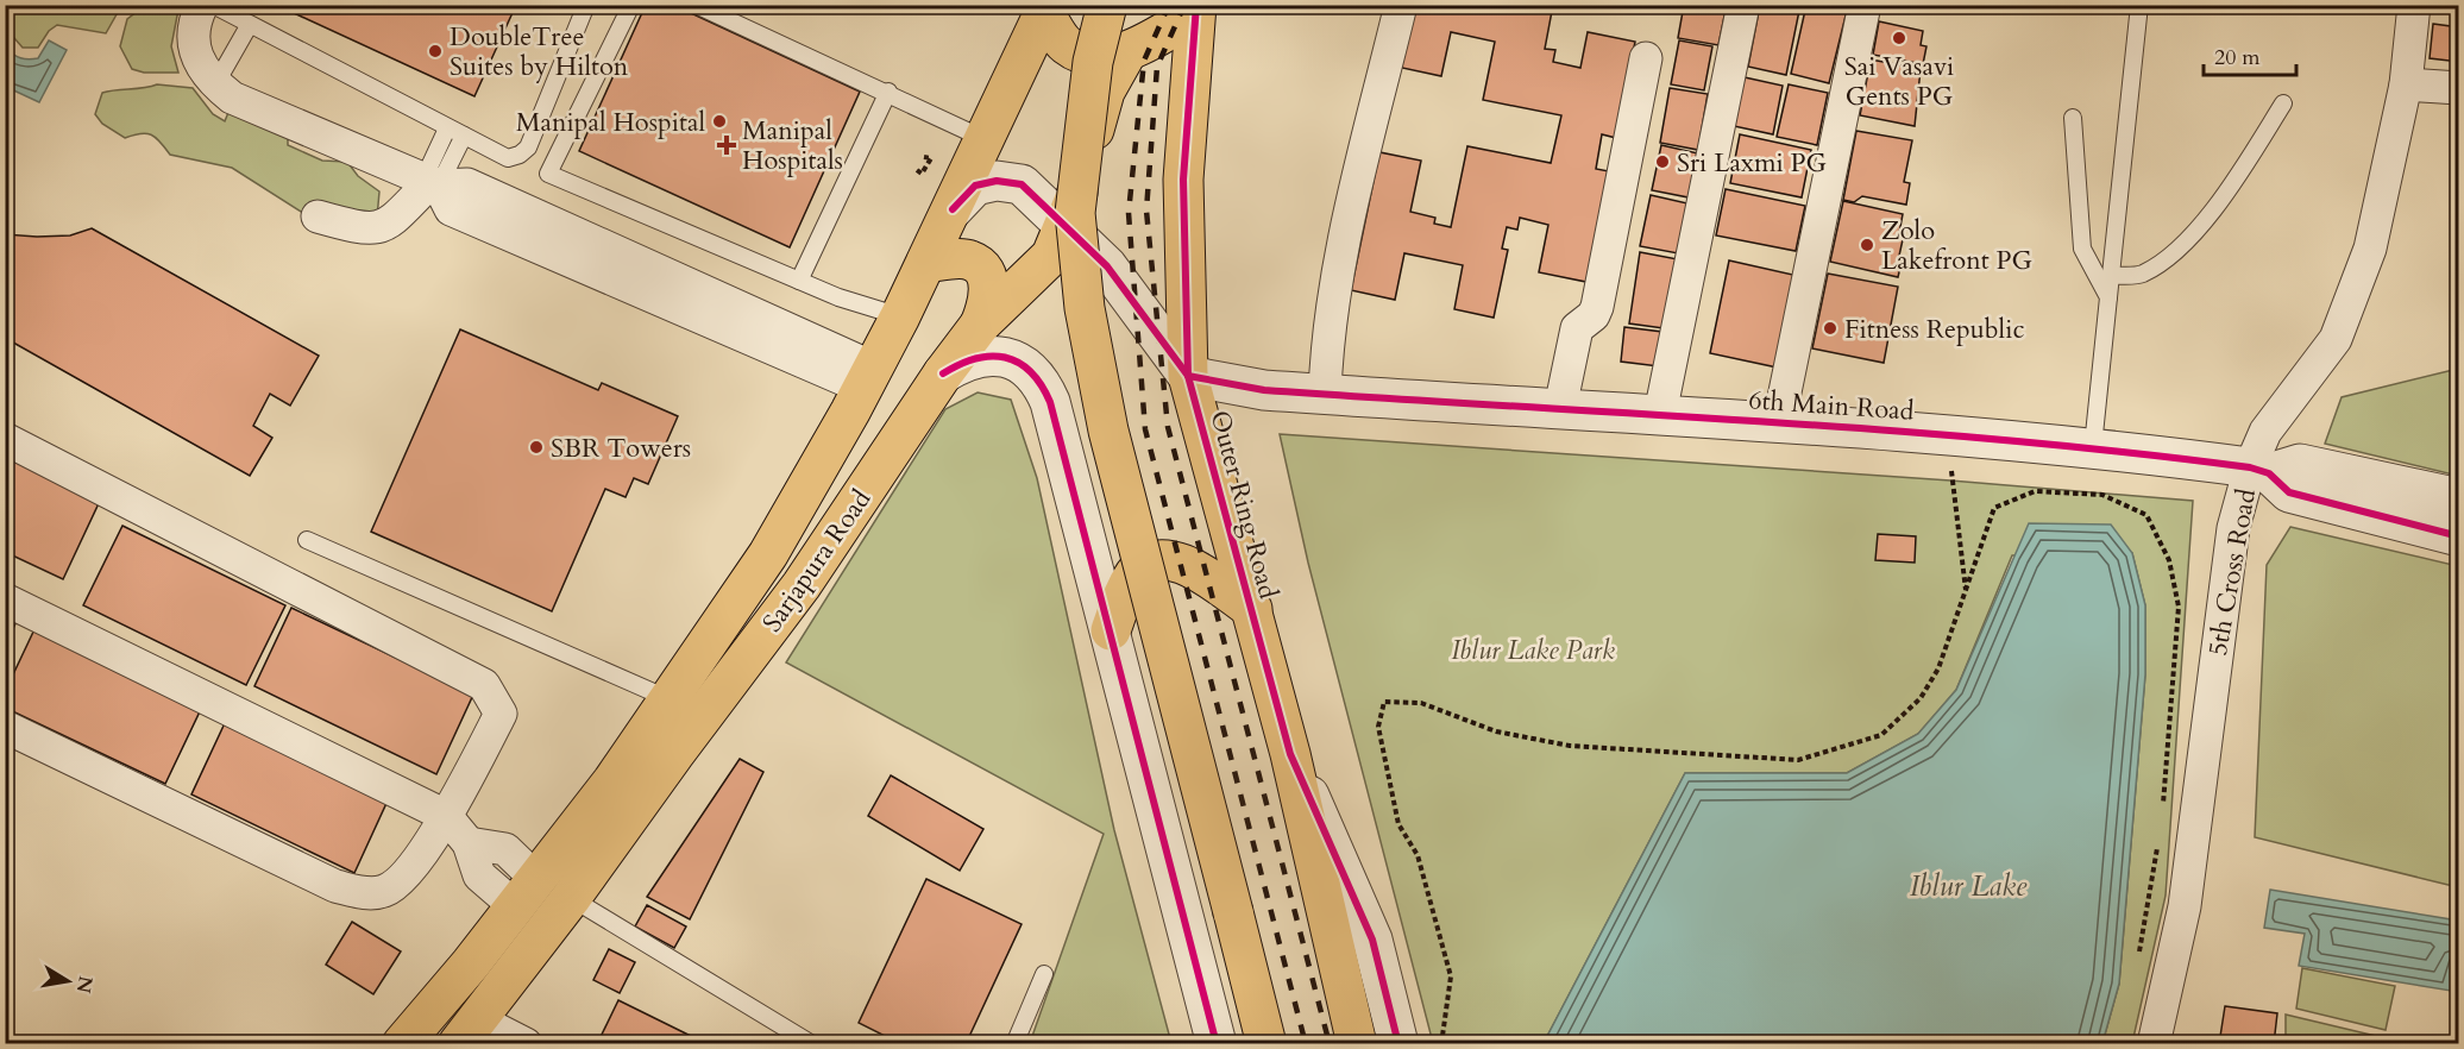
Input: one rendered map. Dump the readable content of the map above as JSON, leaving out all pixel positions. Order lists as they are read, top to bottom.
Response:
{
  "streets": {
    "main road": ["Outer Ring Road", "Sarjapura Road"],
    "street": ["6th Main Road", "5th Cross Road"]
  },
  "crossings": [
    ["6th Main Road", "Outer Ring Road"],
    ["6th Main Road", "5th Cross Road"]
  ],
  "water": ["Iblur Lake"],
  "parks": ["Iblur Lake Park"],
  "places": {
    "other": [
      "Sai Vasavi Gents PG",
      "DoubleTree Suites by Hilton",
      "Manipal Hospital",
      "Sri Laxmi PG",
      "Zolo Lakefront PG",
      "Fitness Republic",
      "SBR Towers"
    ],
    "health": ["Manipal Hospitals"]
  },
  "scale_bar": "20 m",
  "north": "right"
}
